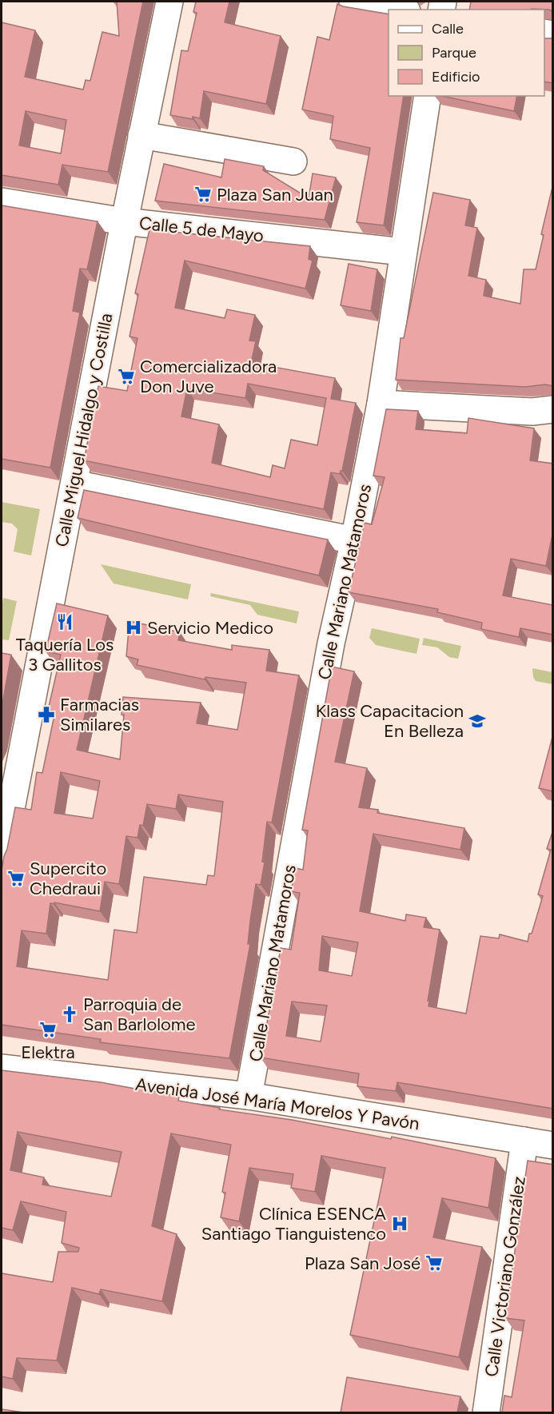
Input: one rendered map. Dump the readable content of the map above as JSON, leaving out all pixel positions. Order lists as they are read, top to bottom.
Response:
{
  "streets": {
    "main road": [
      "Calle 5 de Mayo",
      "Calle Miguel Hidalgo y Costilla",
      "Calle Mariano Matamoros",
      "Avenida José María Morelos Y Pavón",
      "Calle Victoriano González"
    ]
  },
  "crossings": [
    ["Calle 5 de Mayo", "Calle Miguel Hidalgo y Costilla"],
    ["Calle 5 de Mayo", "Calle Mariano Matamoros"],
    ["Calle Mariano Matamoros", "Avenida José María Morelos Y Pavón"],
    ["Avenida José María Morelos Y Pavón", "Calle Victoriano González"]
  ],
  "places": {
    "supermarket": [
      "Plaza San Juan",
      "Comercializadora Don Juve",
      "Supercito Chedraui",
      "Elektra",
      "Plaza San José"
    ],
    "restaurant": ["Taquería Los 3 Gallitos"],
    "hospital": ["Servicio Medico", "Clínica ESENCA Santiago Tianguistenco"],
    "pharmacy": ["Farmacias Similares"],
    "school or university": ["Klass Capacitacion En Belleza"],
    "church": ["Parroquia de San Barlolome"]
  },
  "legend": ["Calle", "Parque", "Edificio"]
}
